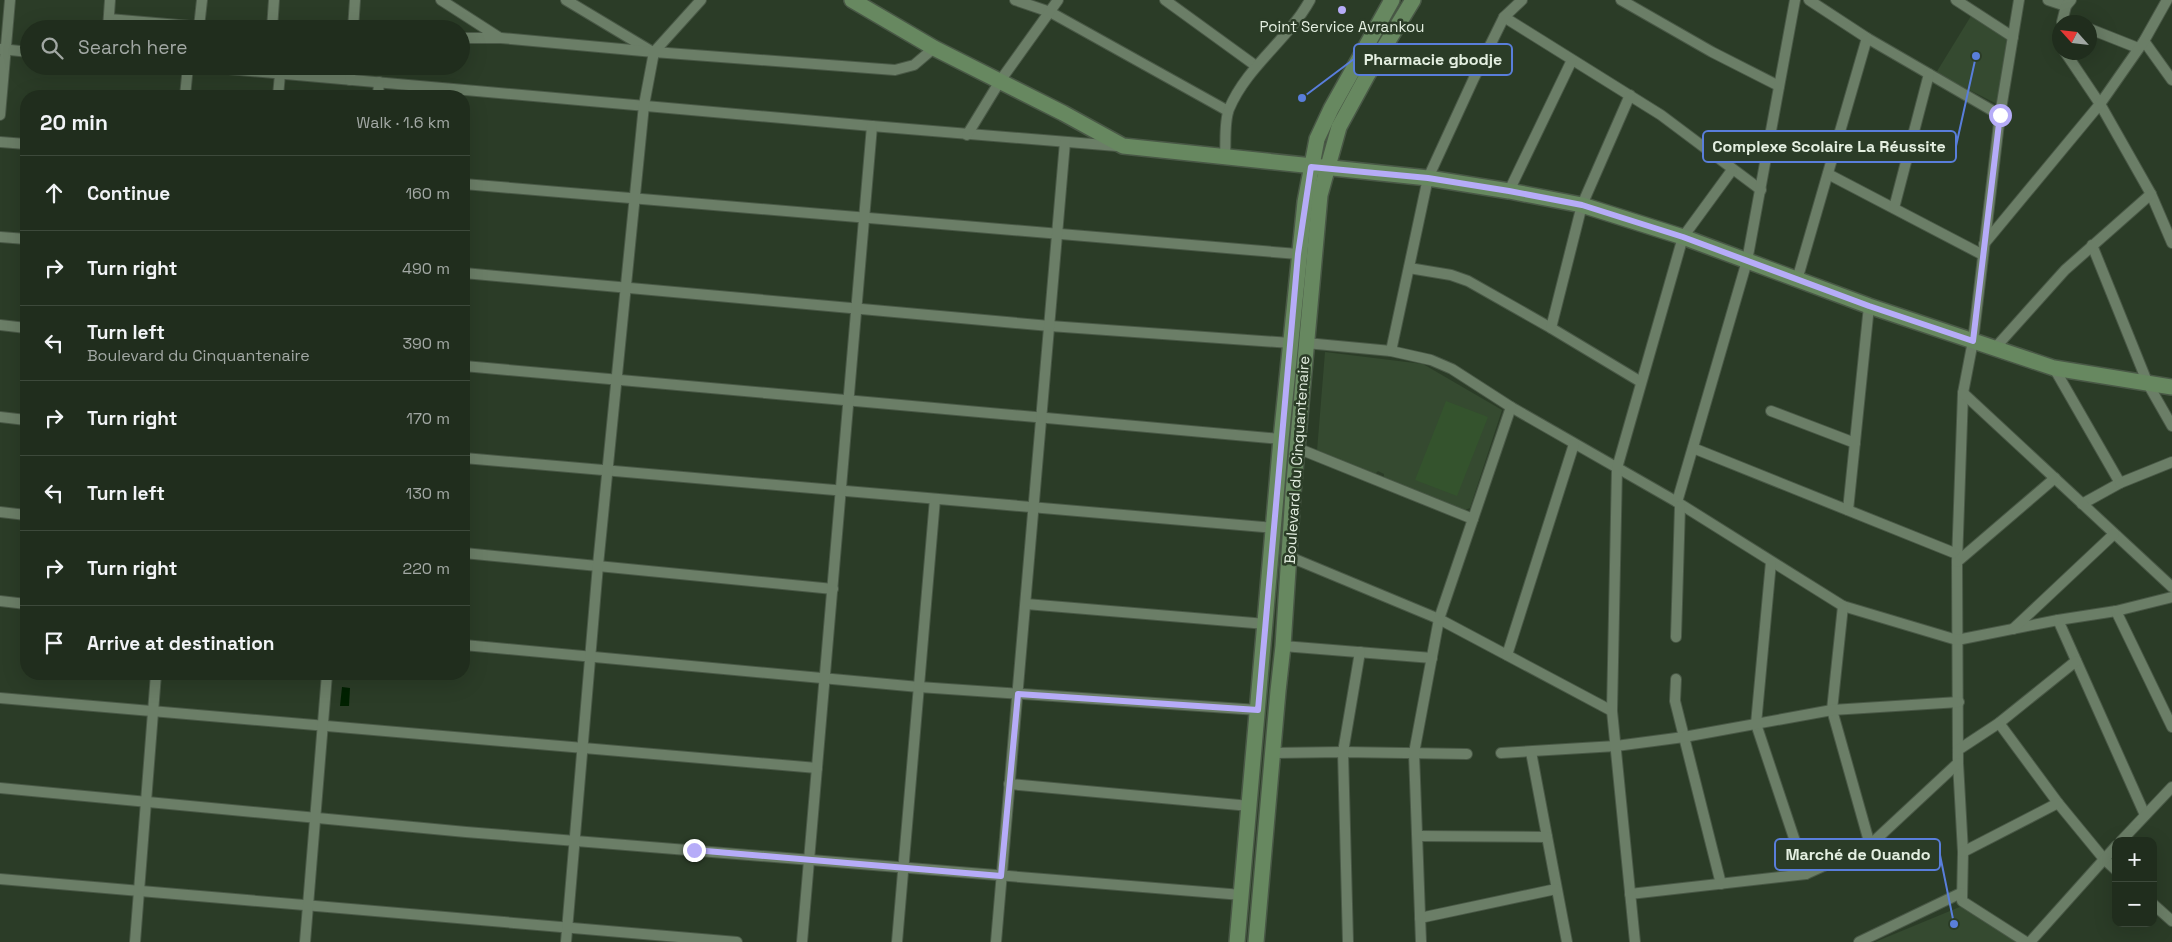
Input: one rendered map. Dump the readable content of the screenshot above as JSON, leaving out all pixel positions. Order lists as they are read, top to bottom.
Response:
{
  "streets": {
    "main road": ["Boulevard du Cinquantenaire"]
  },
  "places": [
    "Point Service Avrankou",
    "Complexe Scolaire La Réussite",
    "Pharmacie gbodje",
    "Marché de Ouando"
  ],
  "north": "top left",
  "page": {
    "search": "Search here",
    "heading": ["20 min", "Walk · 1.6 km"],
    "list": [
      ["Continue", "160 m"],
      ["Turn right", "490 m"],
      ["Turn left", "Boulevard du Cinquantenaire", "390 m"],
      ["Turn right", "170 m"],
      ["Turn left", "130 m"],
      ["Turn right", "220 m"],
      "Arrive at destination"
    ],
    "map_buttons": ["+", "−"]
  }
}
